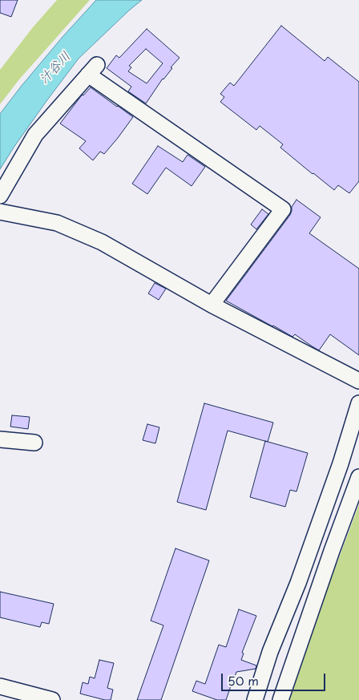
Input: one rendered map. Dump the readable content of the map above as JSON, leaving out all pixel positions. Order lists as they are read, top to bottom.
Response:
{
  "water": ["汁谷川"],
  "scale_bar": "50 m"
}
